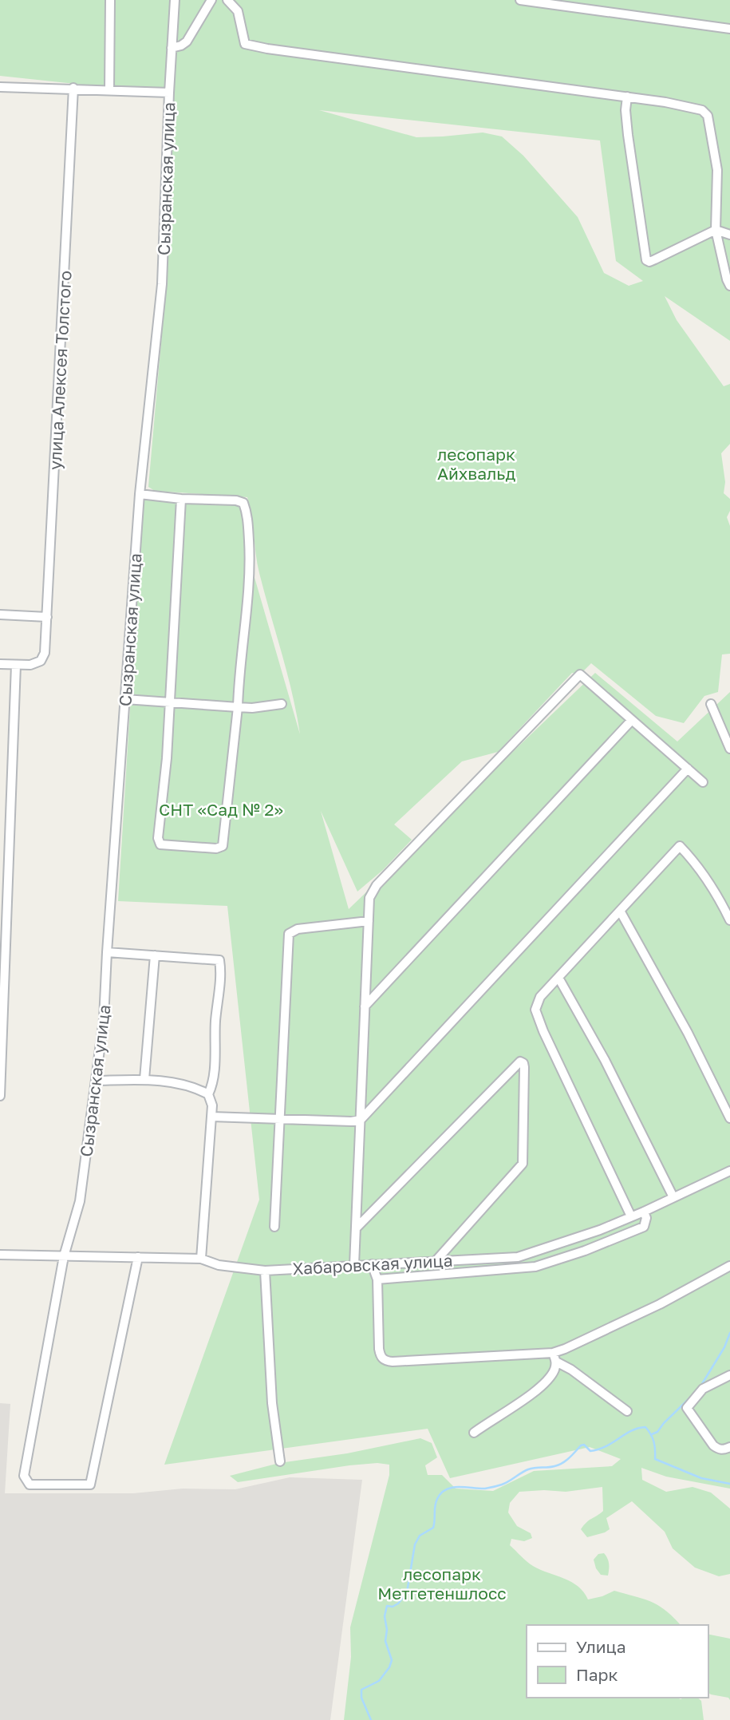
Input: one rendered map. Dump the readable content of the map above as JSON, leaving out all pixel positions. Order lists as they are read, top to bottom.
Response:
{
  "streets": {
    "street": ["Сызранская улица", "улица Алексея Толстого", "Хабаровская улица"]
  },
  "crossings": [
    ["Сызранская улица", "Хабаровская улица"]
  ],
  "parks": ["лесопарк Айхвальд", "СНТ «Сад № 2»", "лесопарк Метгетеншлосс"],
  "legend": ["Улица", "Парк"]
}
